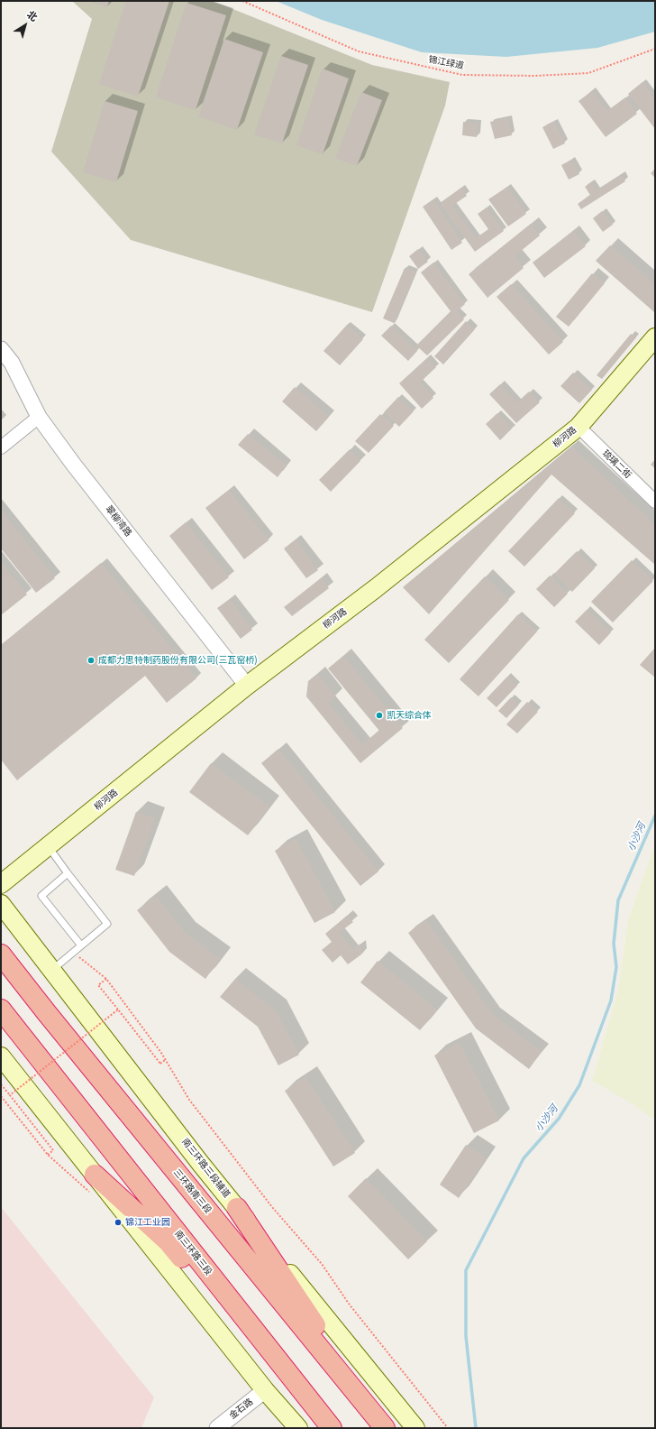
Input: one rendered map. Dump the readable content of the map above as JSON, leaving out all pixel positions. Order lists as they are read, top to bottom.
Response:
{
  "streets": {
    "highway": ["三环路南三段", "南三环路三段"],
    "main road": ["柳河路", "南三环路三段辅道"],
    "street": ["琉璃二街", "翠柳湾路", "金石路"],
    "path": ["锦江绿道"]
  },
  "crossings": [
    ["柳河路", "琉璃二街"],
    ["柳河路", "翠柳湾路"]
  ],
  "water": ["小沙河"],
  "places": ["成都力思特制药股份有限公司(三瓦窑桥)", "凯天综合体", "锦江工业园"],
  "north": "top right"
}
